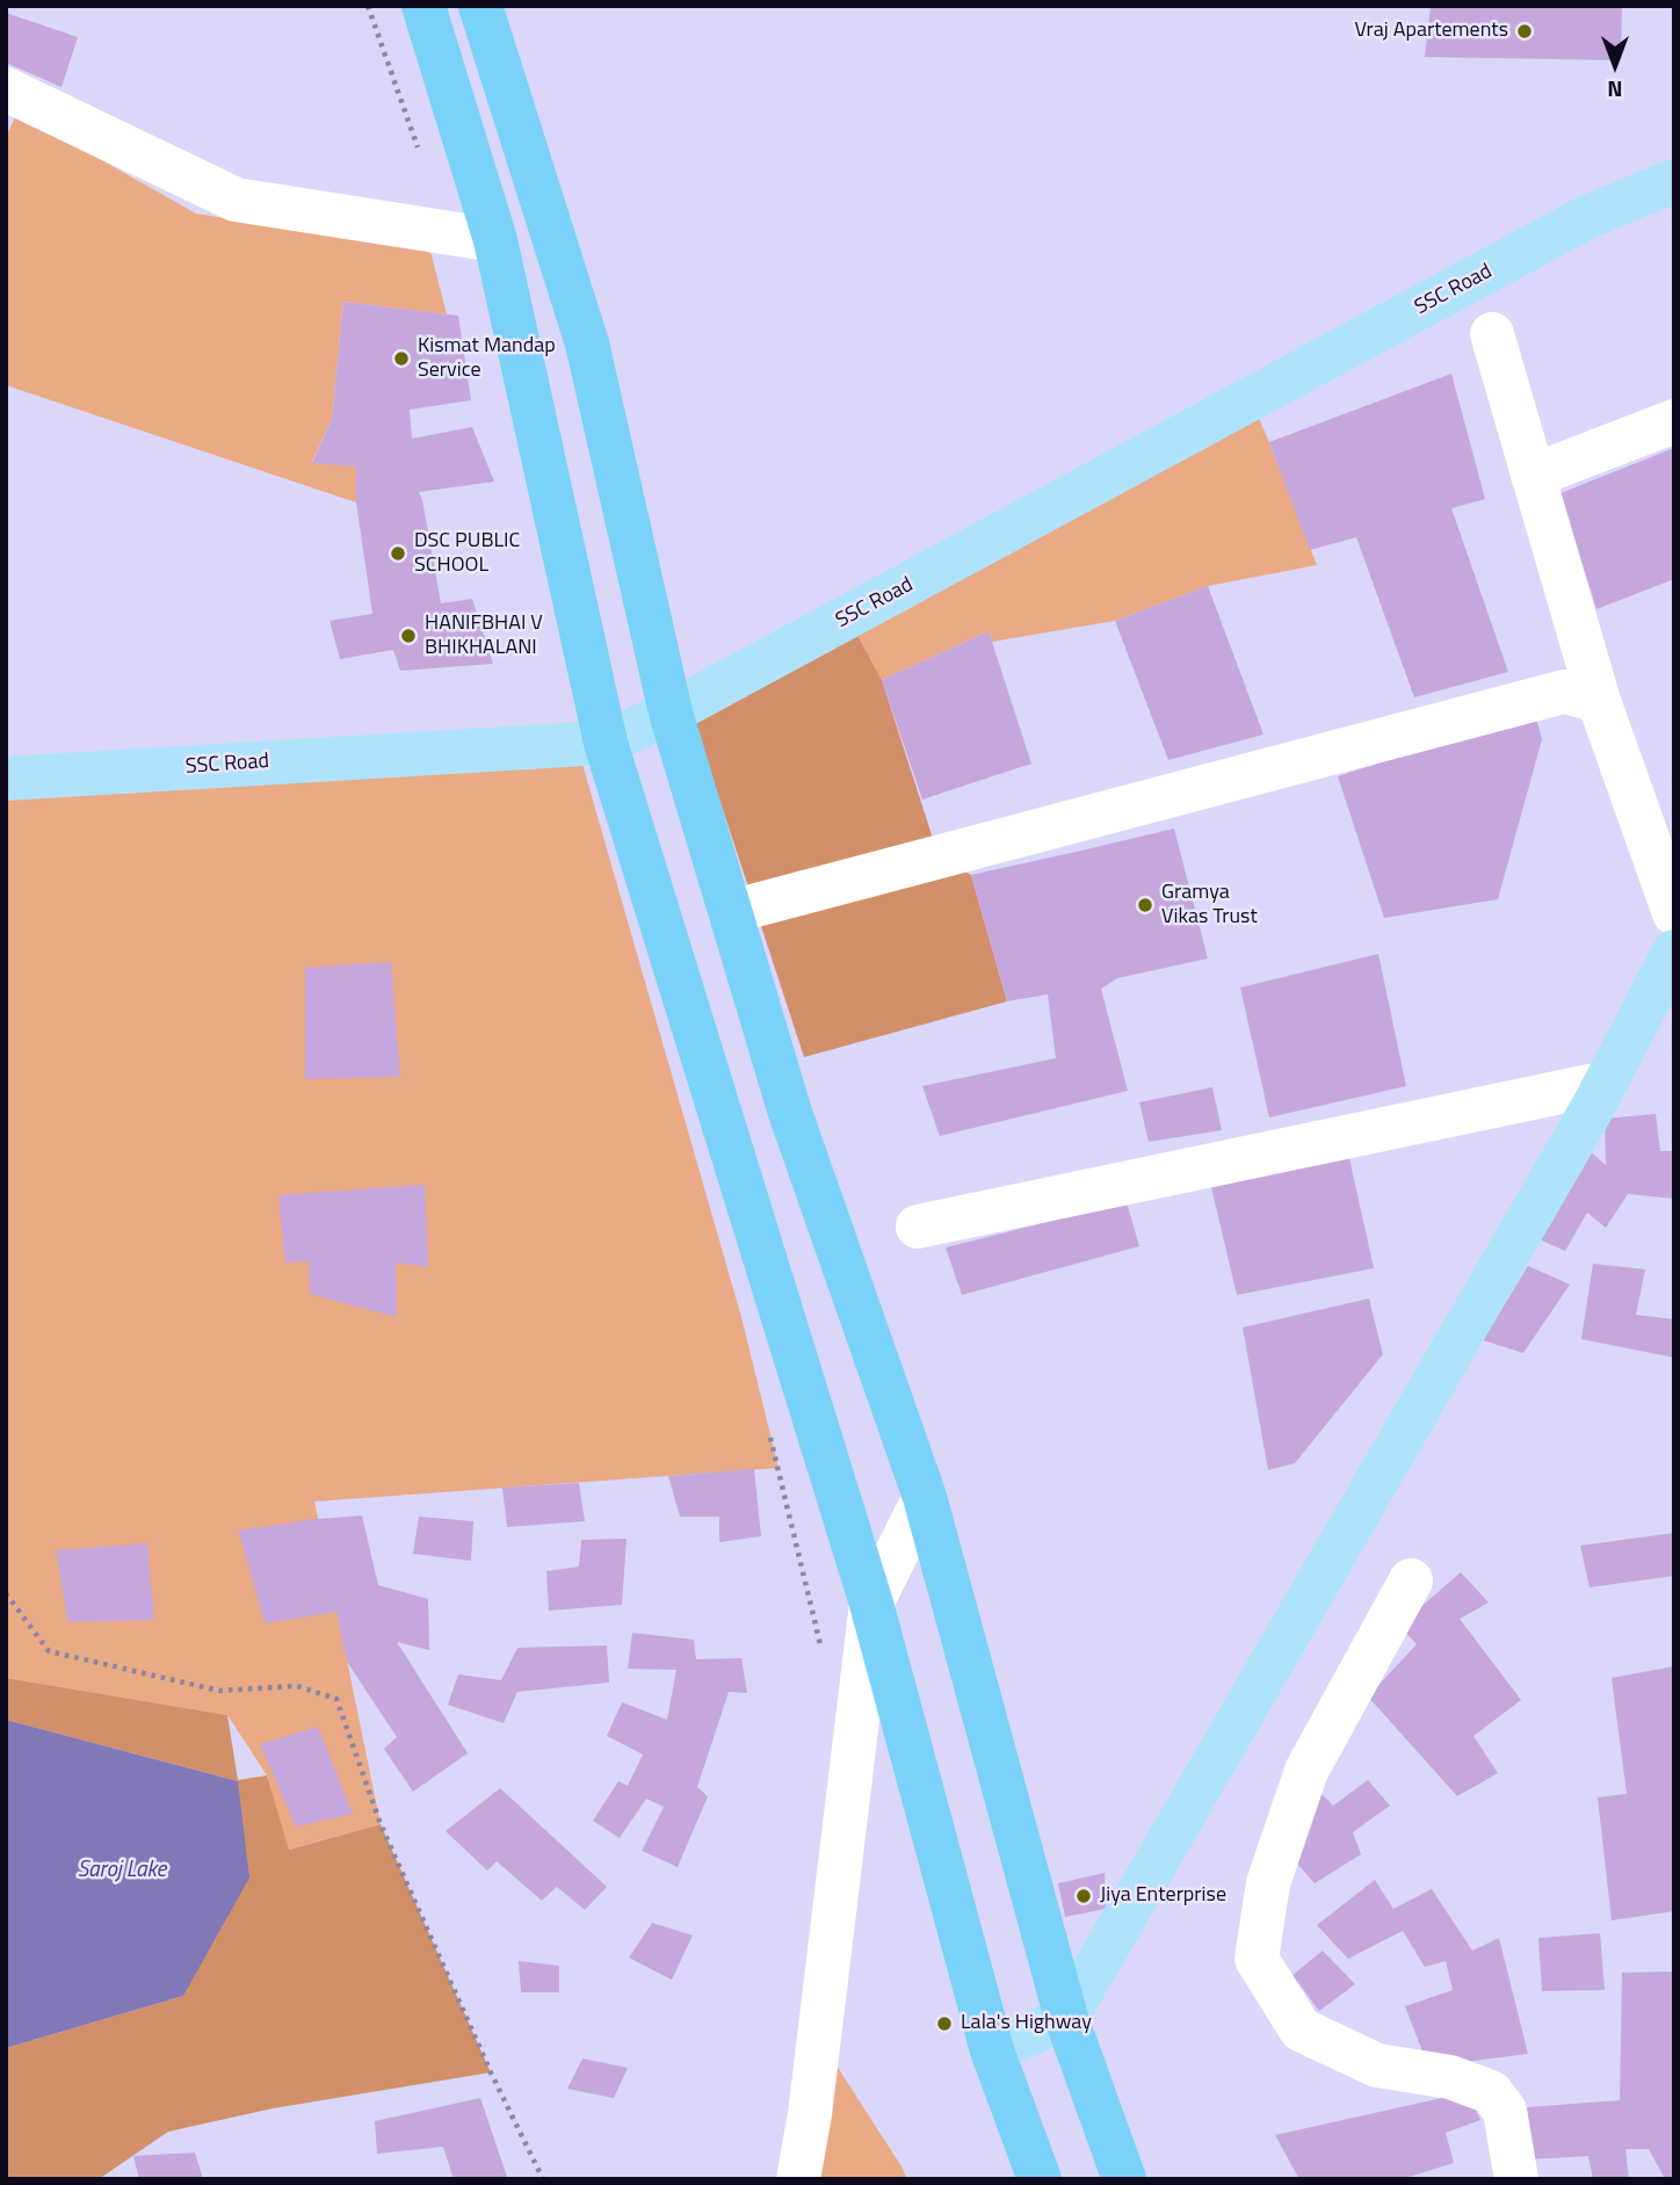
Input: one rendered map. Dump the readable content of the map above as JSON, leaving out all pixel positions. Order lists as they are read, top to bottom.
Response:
{
  "streets": {
    "main road": ["SSC Road"]
  },
  "water": ["Saroj Lake"],
  "places": [
    "Vraj Apartements",
    "Kismat Mandap Service",
    "DSC PUBLIC SCHOOL",
    "HANIFBHAI V BHIKHALANI",
    "Gramya Vikas Trust",
    "Jiya Enterprise",
    "Lala's Highway"
  ],
  "north": "bottom"
}
